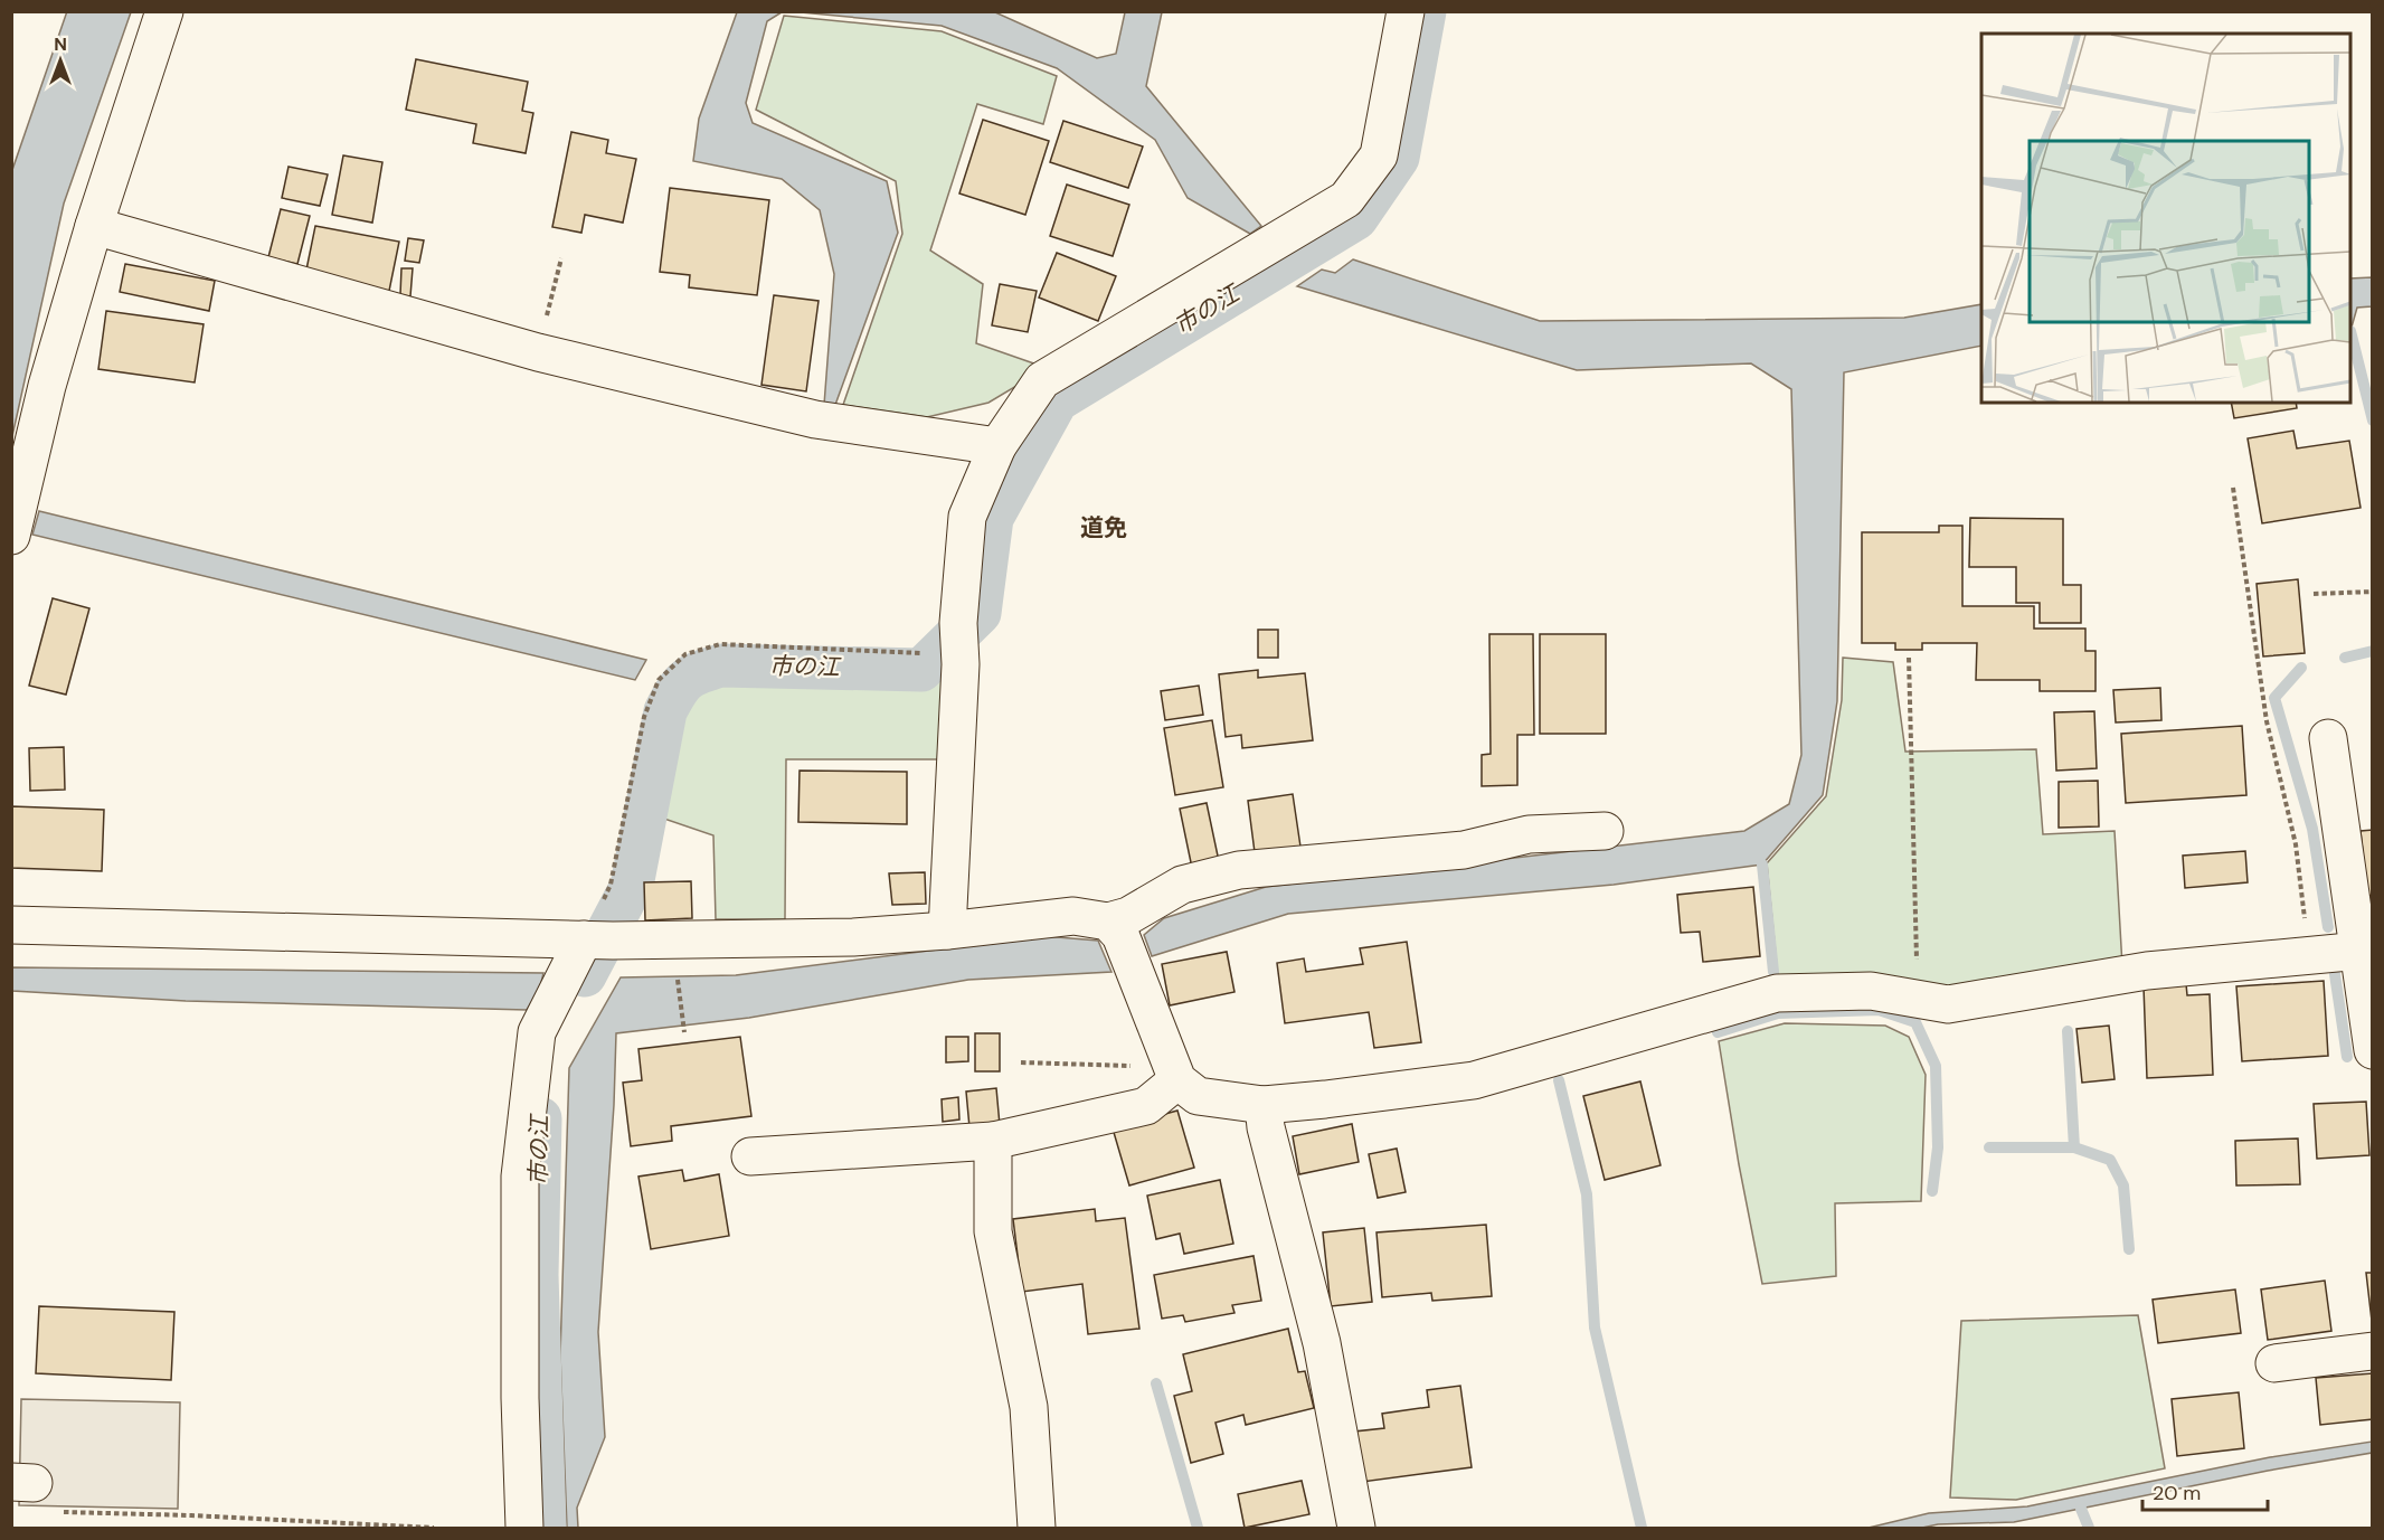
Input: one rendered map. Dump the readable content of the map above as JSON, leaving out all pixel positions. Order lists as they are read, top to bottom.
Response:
{
  "districts": ["道免"],
  "water": ["市の江"],
  "scale_bar": "20 m",
  "north": "top"
}
